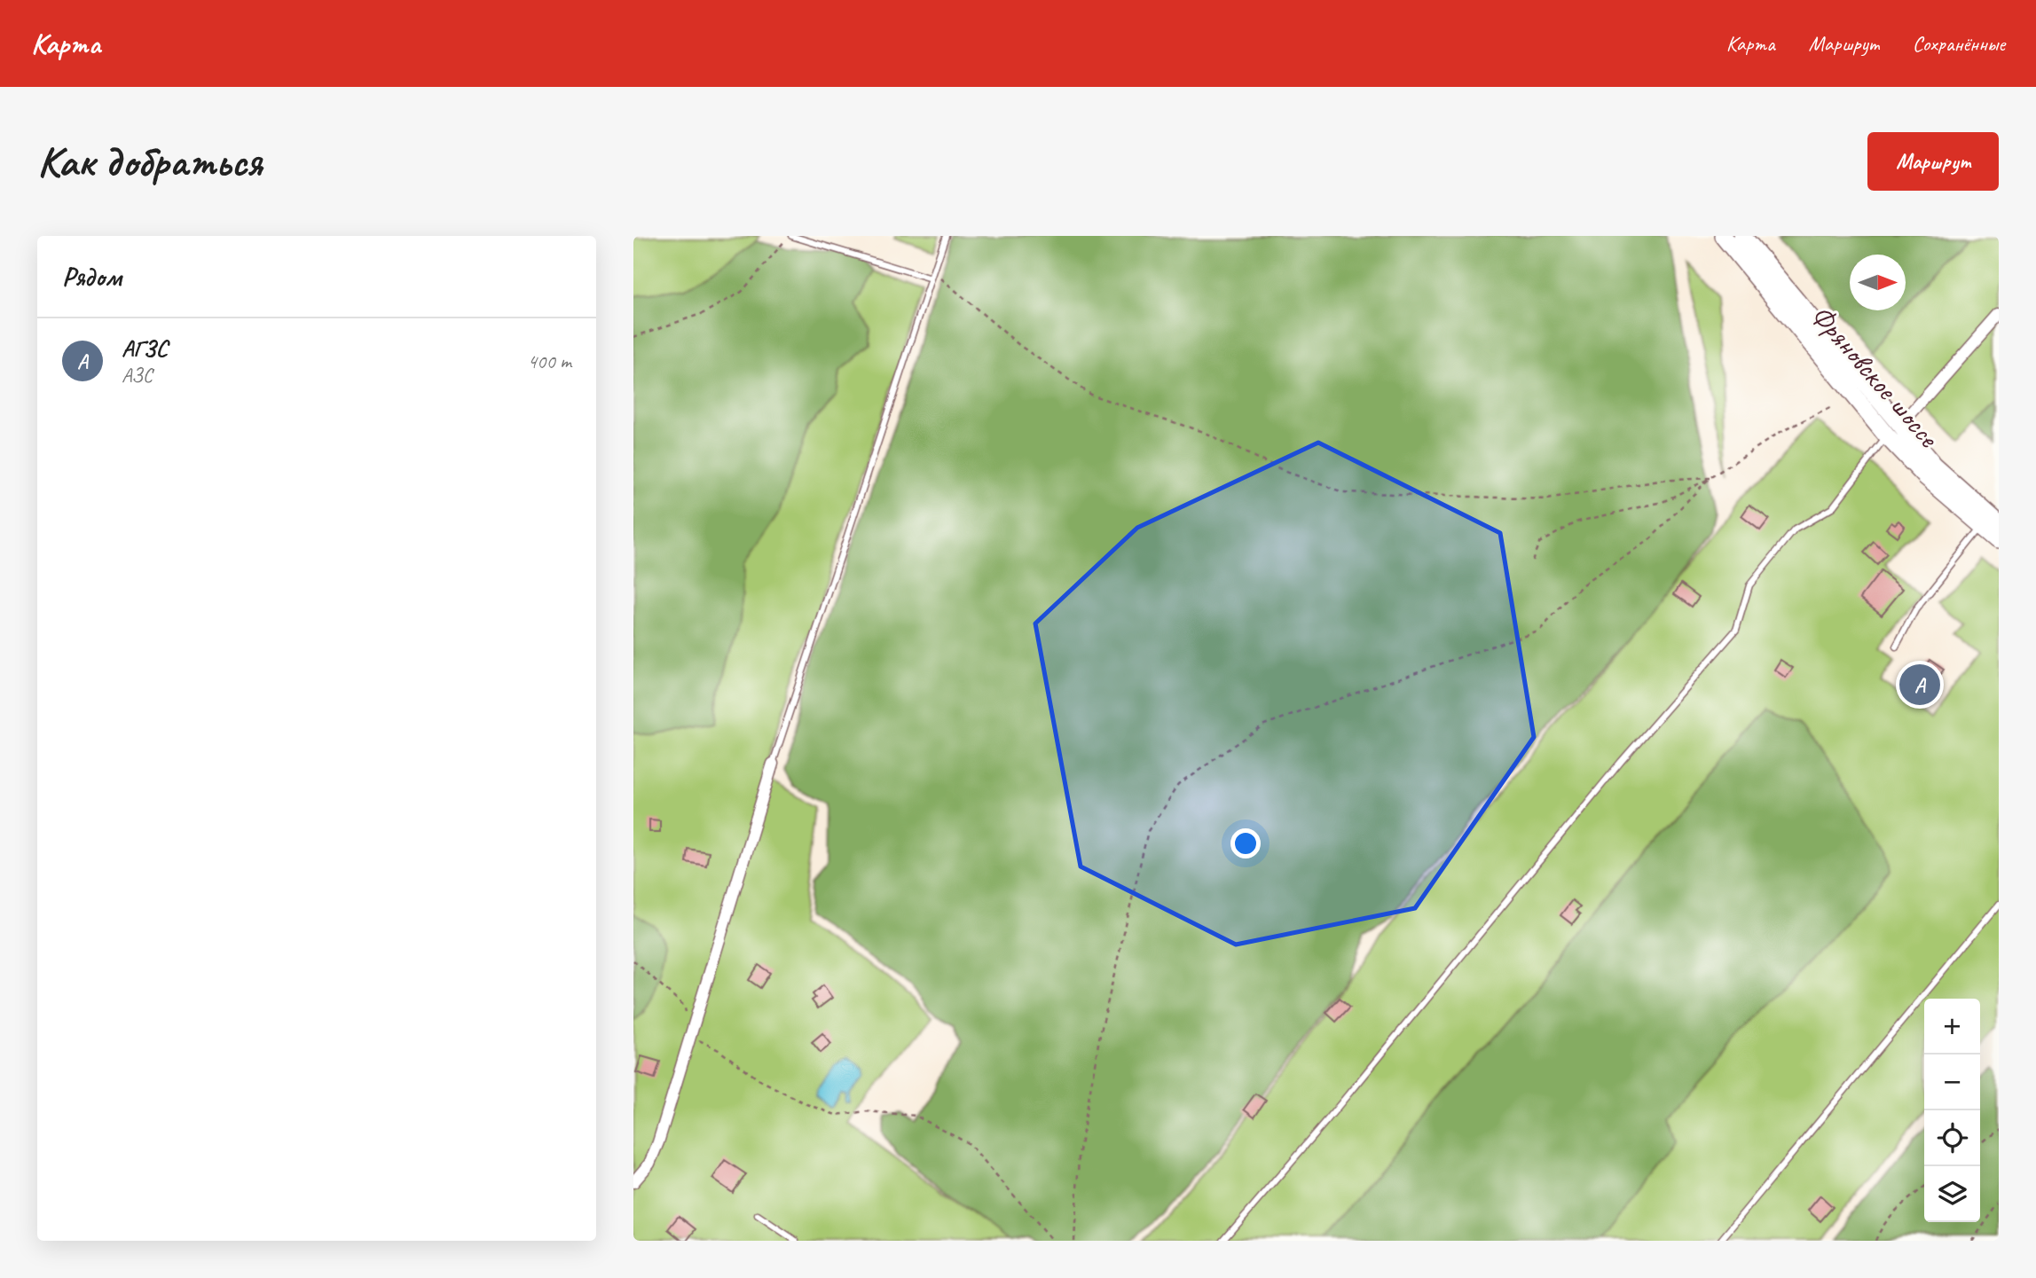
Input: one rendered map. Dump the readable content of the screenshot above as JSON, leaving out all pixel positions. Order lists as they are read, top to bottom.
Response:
{
  "streets": {
    "main road": ["Фряновское шоссе"]
  },
  "north": "right",
  "page": {
    "header": "Карта",
    "nav": ["Карта", "Маршрут", "Сохранённые"],
    "buttons": "Маршрут",
    "title": "Как добраться",
    "heading": "Рядом",
    "list": [
      {
        "mark": "A",
        "name": "АГЗС",
        "note": "АЗС",
        "value": "400 m"
      }
    ],
    "pins": "A",
    "map_buttons": ["+", "−"]
  }
}
